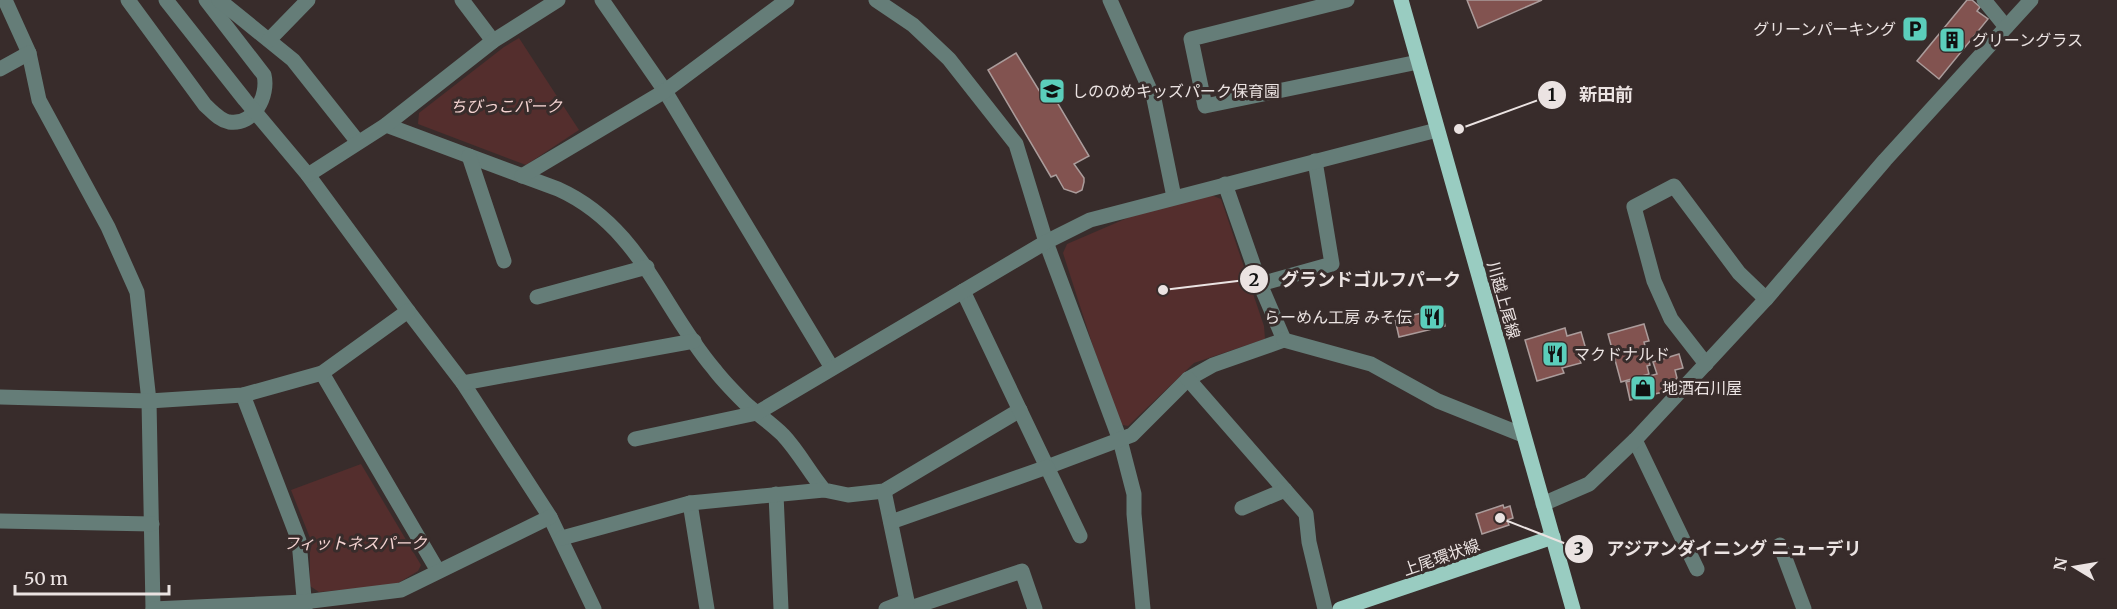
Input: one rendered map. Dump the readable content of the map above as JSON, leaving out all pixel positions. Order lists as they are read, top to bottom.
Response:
{
  "streets": {
    "main road": ["川越上尾線", "上尾環状線"]
  },
  "crossings": [
    ["川越上尾線", "上尾環状線"]
  ],
  "parks": ["ちびっこパーク", "フィットネスパーク"],
  "places": {
    "parking": ["グリーンパーキング"],
    "building": ["グリーングラス"],
    "school or university": ["しののめキッズパーク保育園"],
    "other": ["新田前", "グランドゴルフパーク", "アジアンダイニング ニューデリ"],
    "restaurant": ["らーめん工房 みそ伝", "マクドナルド"],
    "shop": ["地酒石川屋"]
  },
  "scale_bar": "50 m",
  "north": "left"
}
